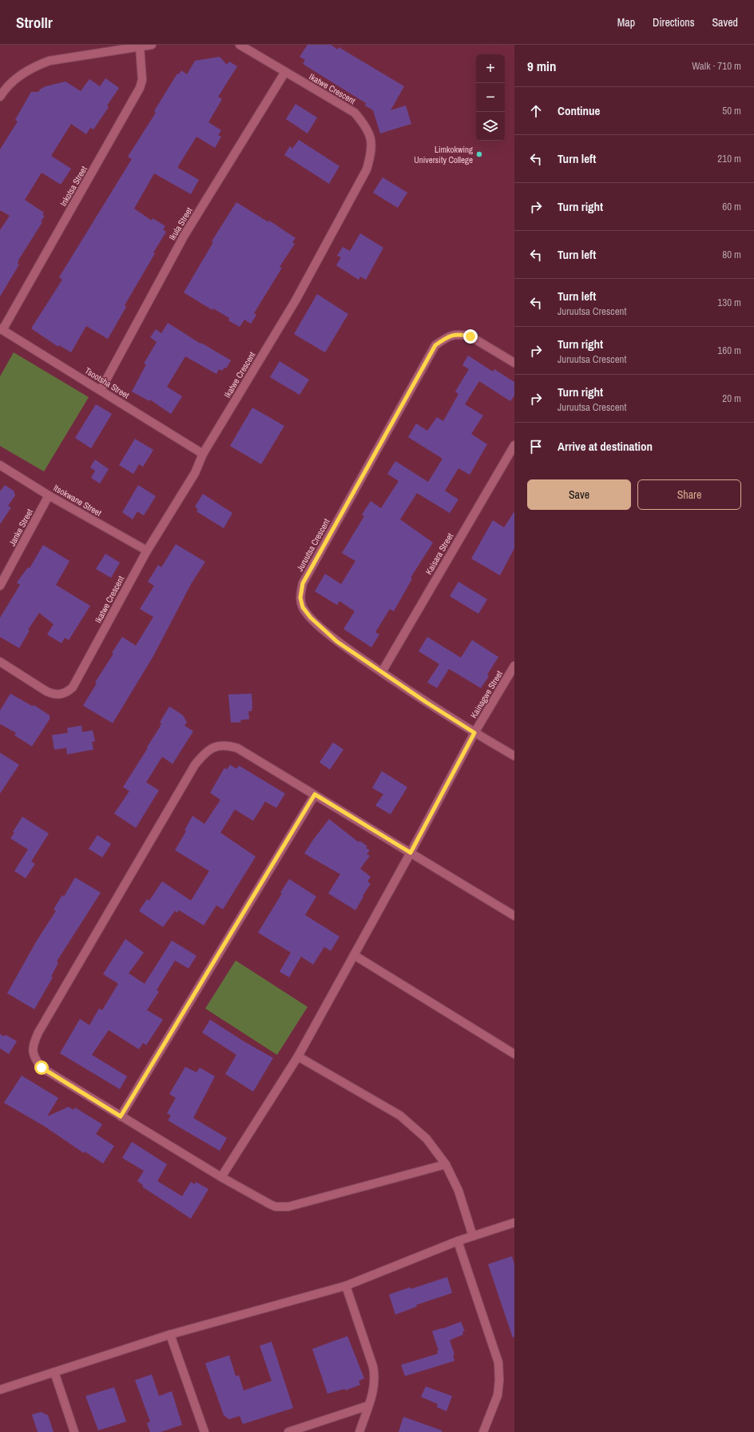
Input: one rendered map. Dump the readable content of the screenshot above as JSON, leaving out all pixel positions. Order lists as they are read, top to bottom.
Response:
{
  "streets": {
    "street": [
      "Ikatwe Crescent",
      "Inkotsa Street",
      "Ikula Street",
      "Tsootsha Street",
      "Itsokwane Street",
      "Janke Street",
      "Juruutsa Crescent",
      "Kaisara Street",
      "Kainagwe Street"
    ]
  },
  "crossings": [
    ["Ikatwe Crescent", "Ikula Street"],
    ["Ikatwe Crescent", "Tsootsha Street"],
    ["Ikatwe Crescent", "Itsokwane Street"],
    ["Inkotsa Street", "Tsootsha Street"],
    ["Ikula Street", "Tsootsha Street"],
    ["Itsokwane Street", "Janke Street"],
    ["Juruutsa Crescent", "Kaisara Street"],
    ["Juruutsa Crescent", "Kainagwe Street"]
  ],
  "places": ["Limkokwing University College"],
  "page": {
    "header": "Strollr",
    "nav": ["Map", "Directions", "Saved"],
    "heading": ["9 min", "Walk · 710 m"],
    "map_buttons": ["+", "−"],
    "list": [
      ["Continue", "50 m"],
      ["Turn left", "210 m"],
      ["Turn right", "60 m"],
      ["Turn left", "80 m"],
      ["Turn left", "Juruutsa Crescent", "130 m"],
      ["Turn right", "Juruutsa Crescent", "160 m"],
      ["Turn right", "Juruutsa Crescent", "20 m"],
      "Arrive at destination"
    ],
    "buttons": ["Save", "Share"]
  }
}
